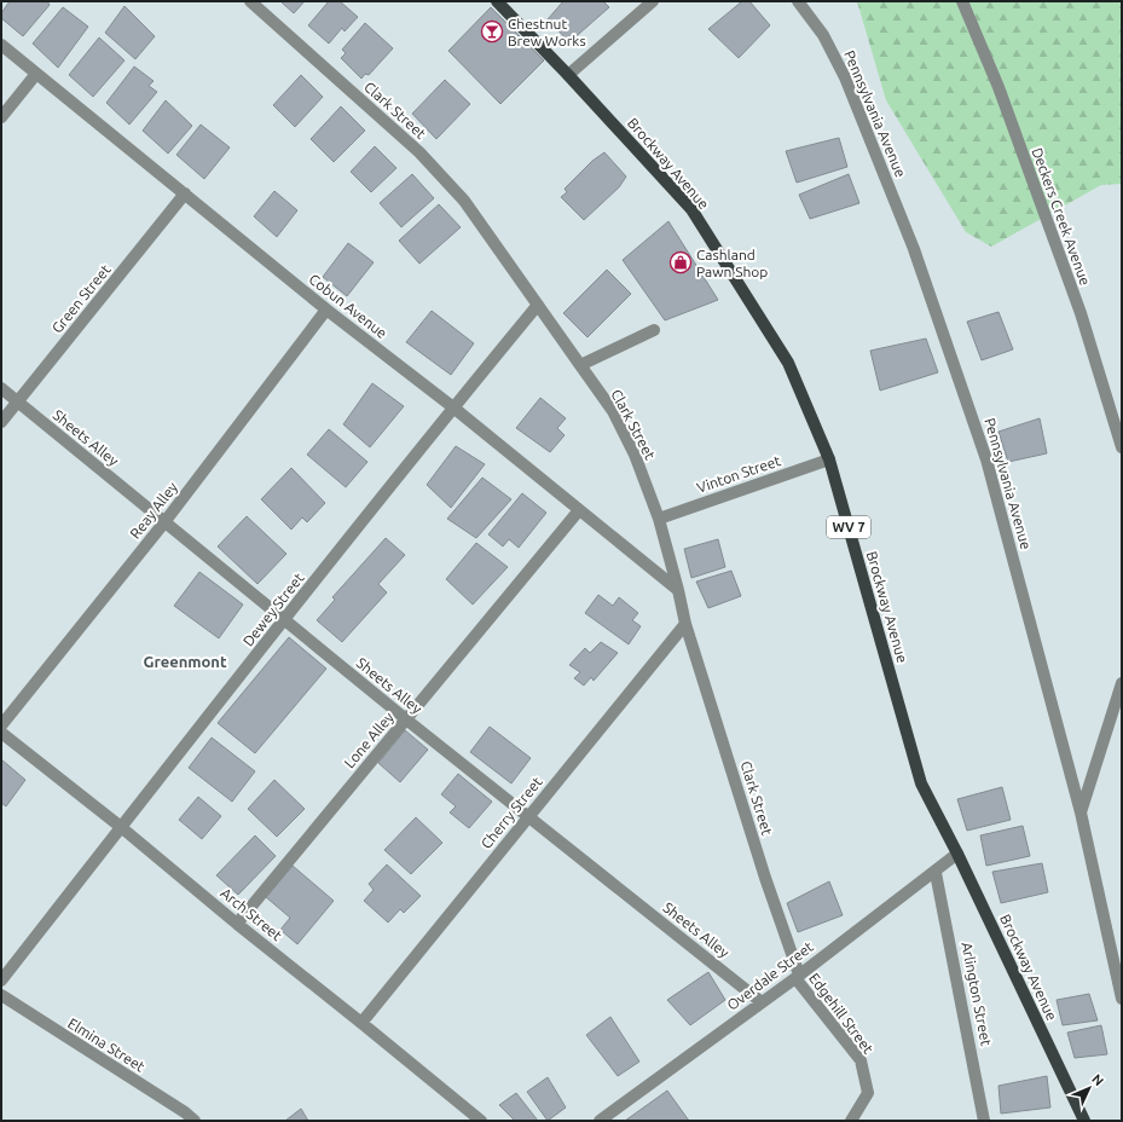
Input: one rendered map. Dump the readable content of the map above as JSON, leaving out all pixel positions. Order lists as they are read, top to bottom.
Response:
{
  "streets": {
    "main road": ["Brockway Avenue", "WV 7"],
    "street": [
      "Clark Street",
      "Pennsylvania Avenue",
      "Deckers Creek Avenue",
      "Green Street",
      "Cobun Avenue",
      "Sheets Alley",
      "Vinton Street",
      "Reay Alley",
      "Dewey Street",
      "Lone Alley",
      "Cherry Street",
      "Arch Street",
      "Overdale Street",
      "Arlington Street",
      "Edgehill Street",
      "Elmina Street"
    ]
  },
  "crossings": [
    ["Clark Street", "Cobun Avenue"],
    ["Clark Street", "Vinton Street"],
    ["Clark Street", "Dewey Street"],
    ["Clark Street", "Cherry Street"],
    ["Clark Street", "Overdale Street"],
    ["Clark Street", "Edgehill Street"],
    ["Brockway Avenue", "Vinton Street"],
    ["Brockway Avenue", "Overdale Street"],
    ["Green Street", "Cobun Avenue"],
    ["Green Street", "Sheets Alley"],
    ["Cobun Avenue", "Reay Alley"],
    ["Cobun Avenue", "Dewey Street"],
    ["Cobun Avenue", "Lone Alley"],
    ["Sheets Alley", "Reay Alley"],
    ["Sheets Alley", "Dewey Street"],
    ["Sheets Alley", "Lone Alley"],
    ["Sheets Alley", "Cherry Street"],
    ["Sheets Alley", "Overdale Street"],
    ["Dewey Street", "Arch Street"],
    ["Lone Alley", "Arch Street"],
    ["Cherry Street", "Arch Street"],
    ["Overdale Street", "Arlington Street"],
    ["Overdale Street", "Edgehill Street"]
  ],
  "districts": ["Greenmont"],
  "places": {
    "bar": ["Chestnut Brew Works"],
    "shop": ["Cashland Pawn Shop"]
  },
  "north": "top right"
}
